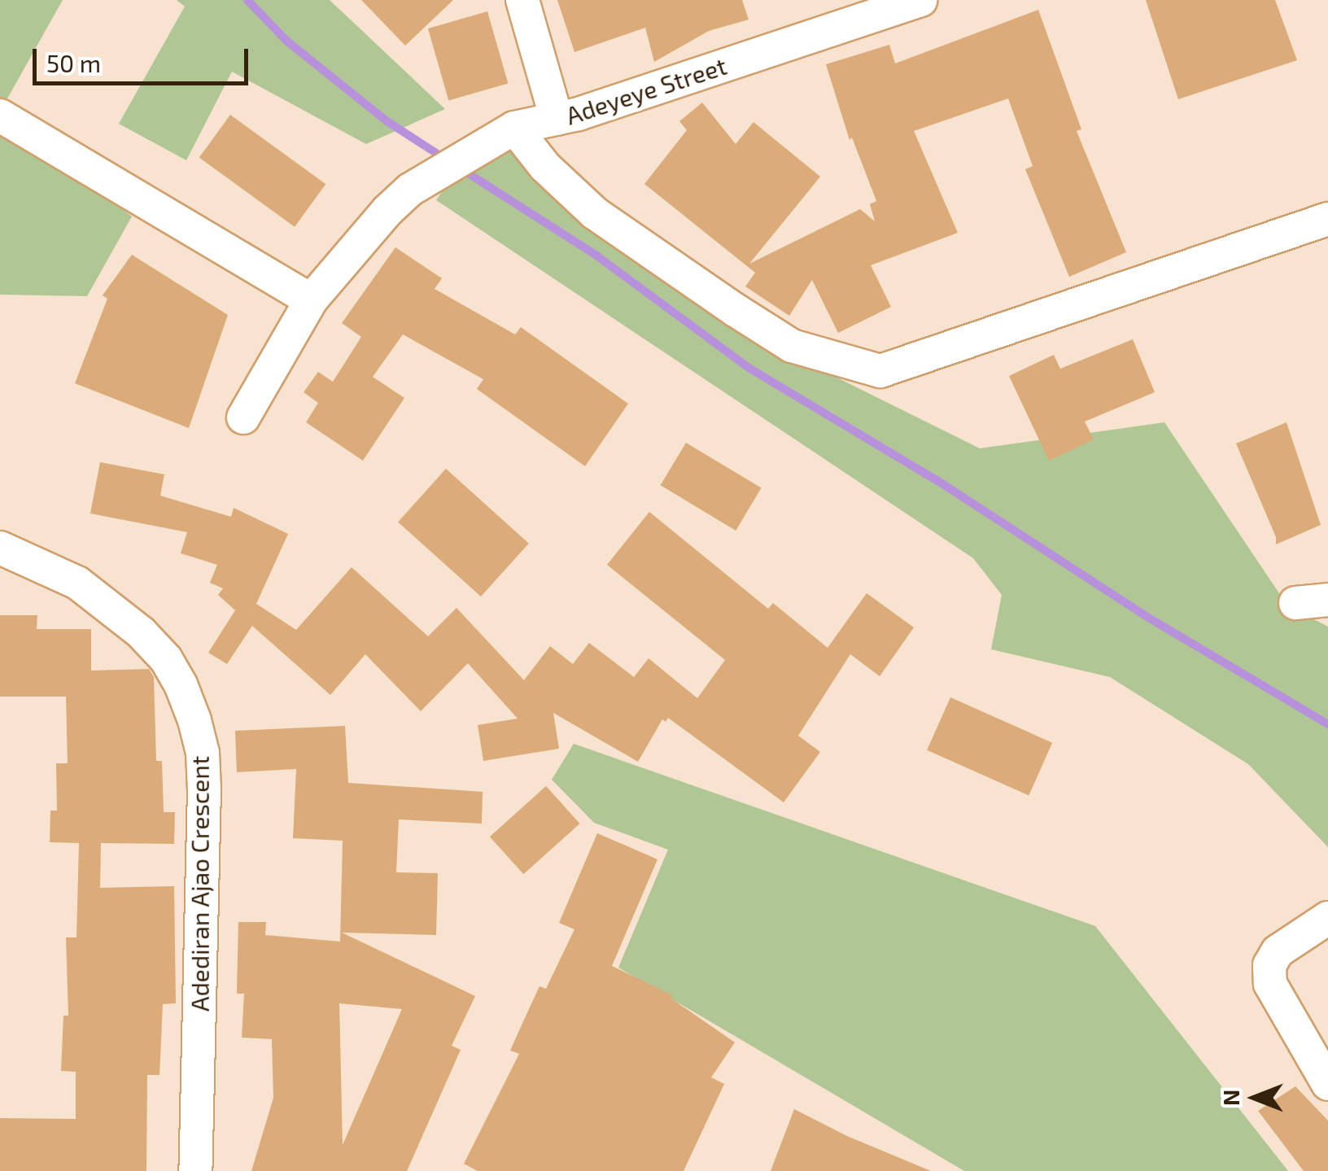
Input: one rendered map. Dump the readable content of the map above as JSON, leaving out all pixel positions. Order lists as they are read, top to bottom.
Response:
{
  "streets": {
    "street": ["Adeyeye Street", "Adediran Ajao Crescent"]
  },
  "scale_bar": "50 m",
  "north": "left"
}
